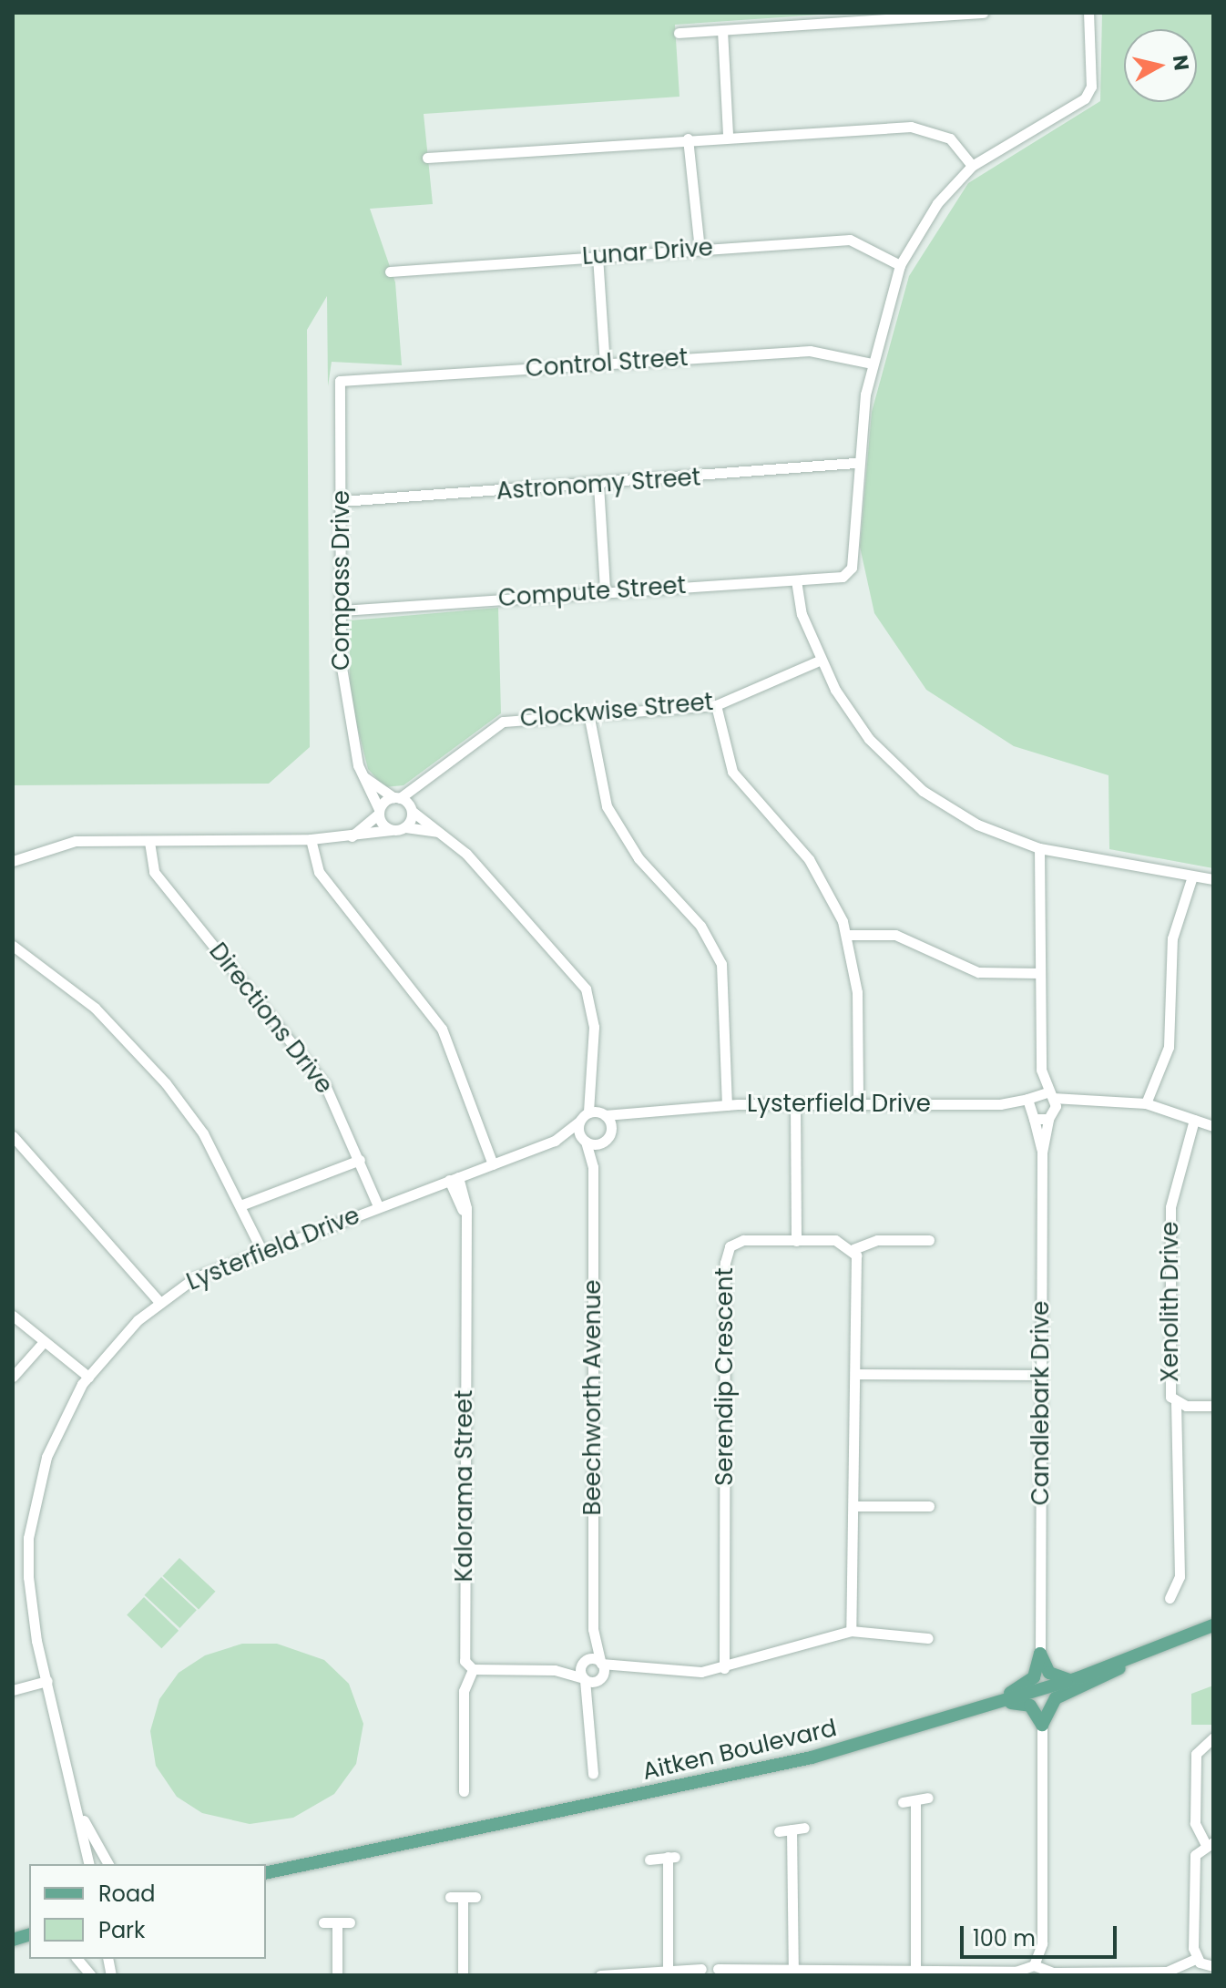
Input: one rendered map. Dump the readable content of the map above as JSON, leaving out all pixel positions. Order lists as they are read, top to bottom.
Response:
{
  "streets": {
    "main road": ["Aitken Boulevard"],
    "street": [
      "Lunar Drive",
      "Control Street",
      "Astronomy Street",
      "Compass Drive",
      "Compute Street",
      "Clockwise Street",
      "Directions Drive",
      "Lysterfield Drive",
      "Xenolith Drive",
      "Serendip Crescent",
      "Beechworth Avenue",
      "Candlebark Drive",
      "Kalorama Street"
    ]
  },
  "crossings": [
    ["Control Street", "Compass Drive"],
    ["Astronomy Street", "Compass Drive"],
    ["Astronomy Street", "Compute Street"],
    ["Compass Drive", "Compute Street"],
    ["Compass Drive", "Clockwise Street"],
    ["Directions Drive", "Lysterfield Drive"],
    ["Lysterfield Drive", "Beechworth Avenue"],
    ["Lysterfield Drive", "Candlebark Drive"],
    ["Lysterfield Drive", "Kalorama Street"]
  ],
  "legend": ["Road", "Park"],
  "scale_bar": "100 m",
  "north": "right"
}
